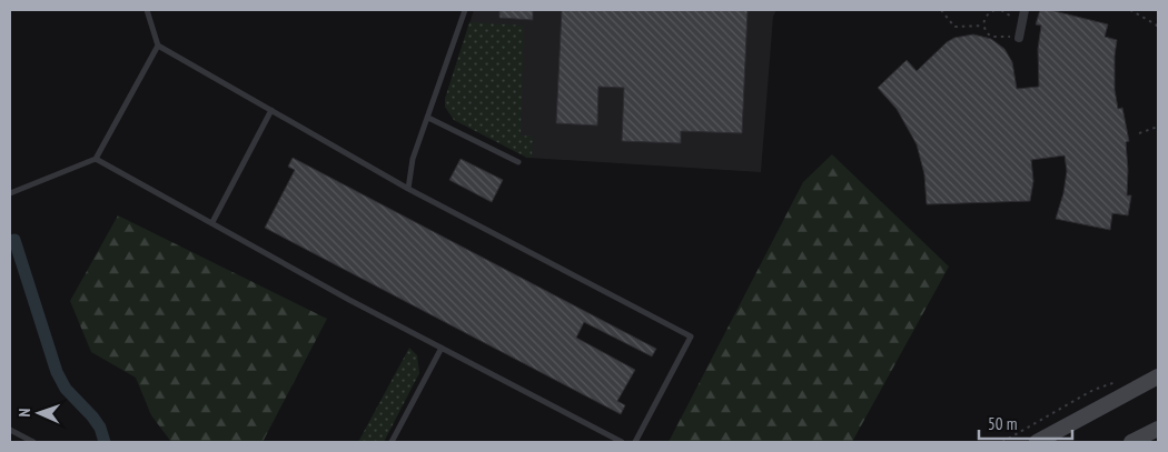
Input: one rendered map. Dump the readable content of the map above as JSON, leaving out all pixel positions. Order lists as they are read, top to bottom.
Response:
{
  "scale_bar": "50 m",
  "north": "left"
}
